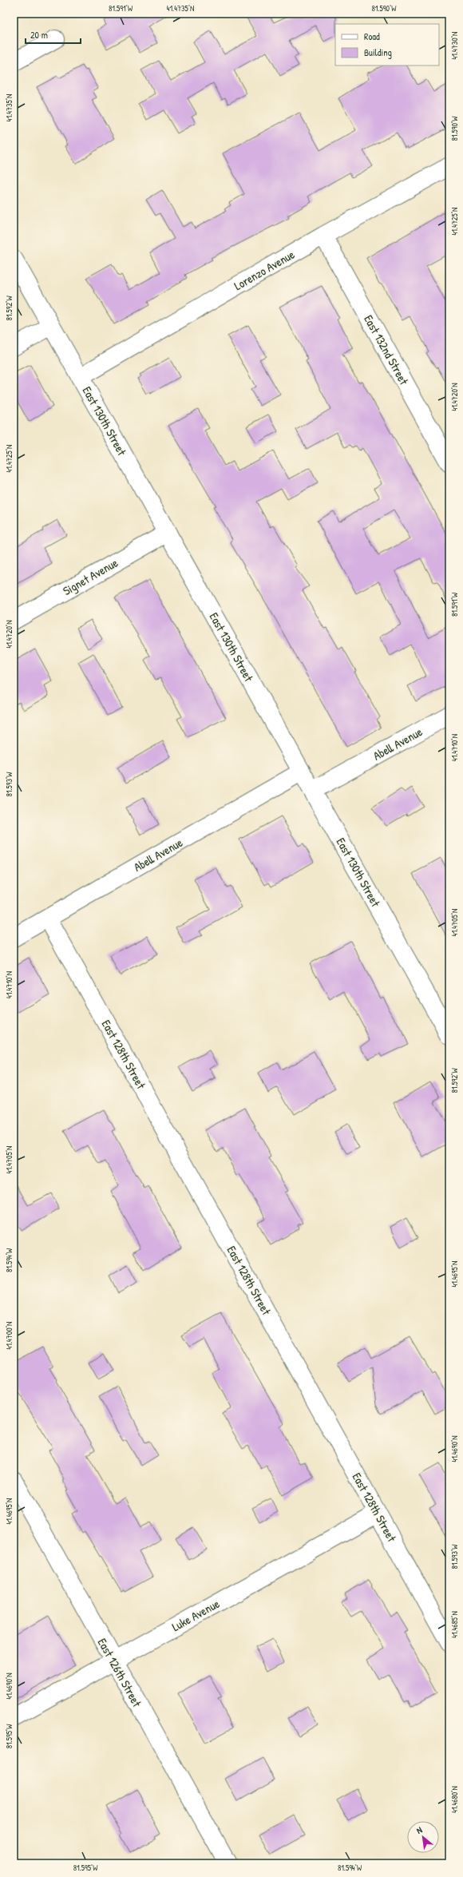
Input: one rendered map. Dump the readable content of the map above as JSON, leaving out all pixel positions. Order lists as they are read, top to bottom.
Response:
{
  "streets": {
    "street": [
      "Lorenzo Avenue",
      "East 132nd Street",
      "East 130th Street",
      "Signet Avenue",
      "Abell Avenue",
      "East 128th Street",
      "Luke Avenue",
      "East 126th Street"
    ]
  },
  "crossings": [
    ["Lorenzo Avenue", "East 132nd Street"],
    ["Lorenzo Avenue", "East 130th Street"],
    ["East 130th Street", "Signet Avenue"],
    ["East 130th Street", "Abell Avenue"],
    ["Abell Avenue", "East 128th Street"],
    ["East 128th Street", "Luke Avenue"],
    ["Luke Avenue", "East 126th Street"]
  ],
  "legend": ["Road", "Building"],
  "scale_bar": "20 m",
  "north": "top left",
  "coordinates": [
    "81.591°W",
    "41.4735°N",
    "81.590°W",
    "41.4730°N",
    "41.4725°N",
    "81.592°W",
    "41.4720°N",
    "41.4710°N",
    "81.593°W",
    "41.4705°N",
    "81.594°W",
    "41.4695°N",
    "41.4700°N",
    "41.4690°N",
    "41.4685°N",
    "81.595°W",
    "41.4680°N"
  ]
}
